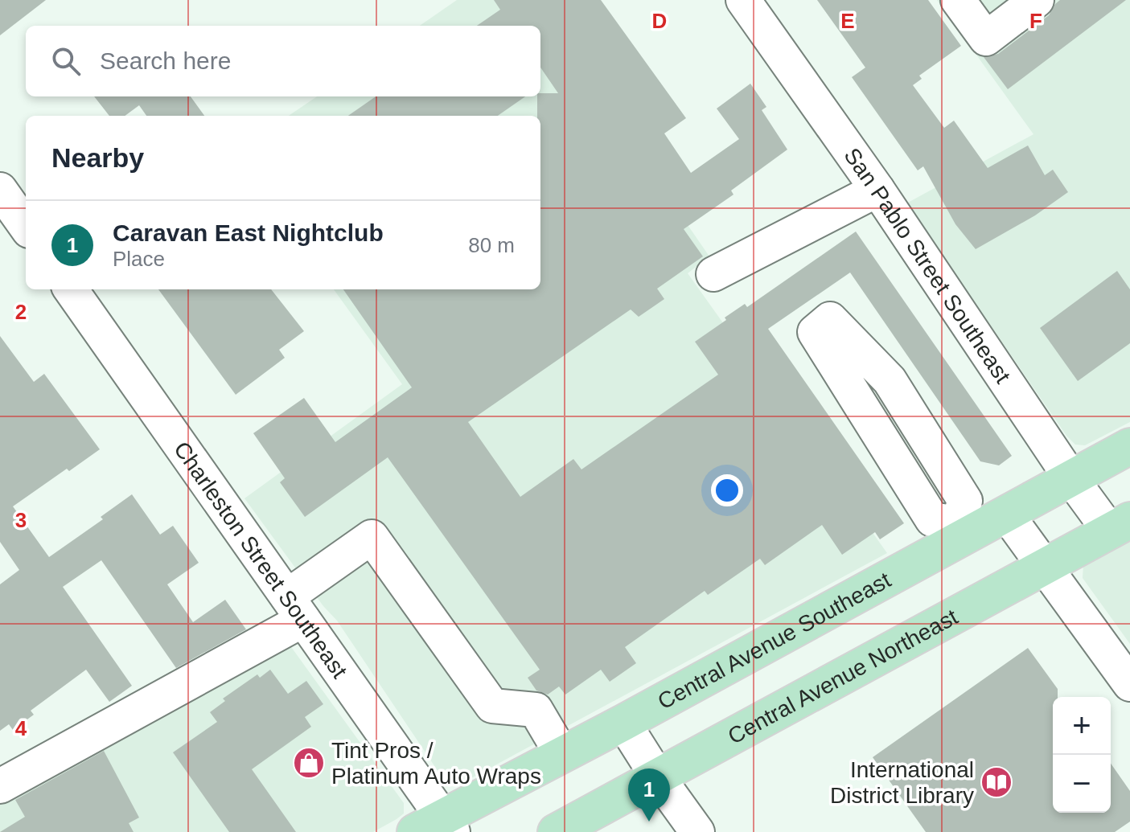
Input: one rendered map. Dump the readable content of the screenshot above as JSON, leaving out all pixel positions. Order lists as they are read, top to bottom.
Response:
{
  "streets": {
    "main road": ["Central Avenue Southeast", "Central Avenue Northeast"],
    "street": ["San Pablo Street Southeast", "Charleston Street Southeast"]
  },
  "crossings": [
    ["San Pablo Street Southeast", "Central Avenue Southeast"],
    ["San Pablo Street Southeast", "Central Avenue Northeast"],
    ["Charleston Street Southeast", "Central Avenue Southeast"]
  ],
  "places": {
    "shop": ["Tint Pros / Platinum Auto Wraps"],
    "library": ["International District Library"]
  },
  "page": {
    "search": "Search here",
    "heading": "Nearby",
    "list": [
      {
        "mark": "1",
        "name": "Caravan East Nightclub",
        "note": "Place",
        "value": "80 m"
      }
    ],
    "map_buttons": ["+", "−"],
    "pins": "1"
  },
  "grid": {
    "columns": ["D", "E", "F"],
    "rows": ["2", "3", "4"]
  }
}
